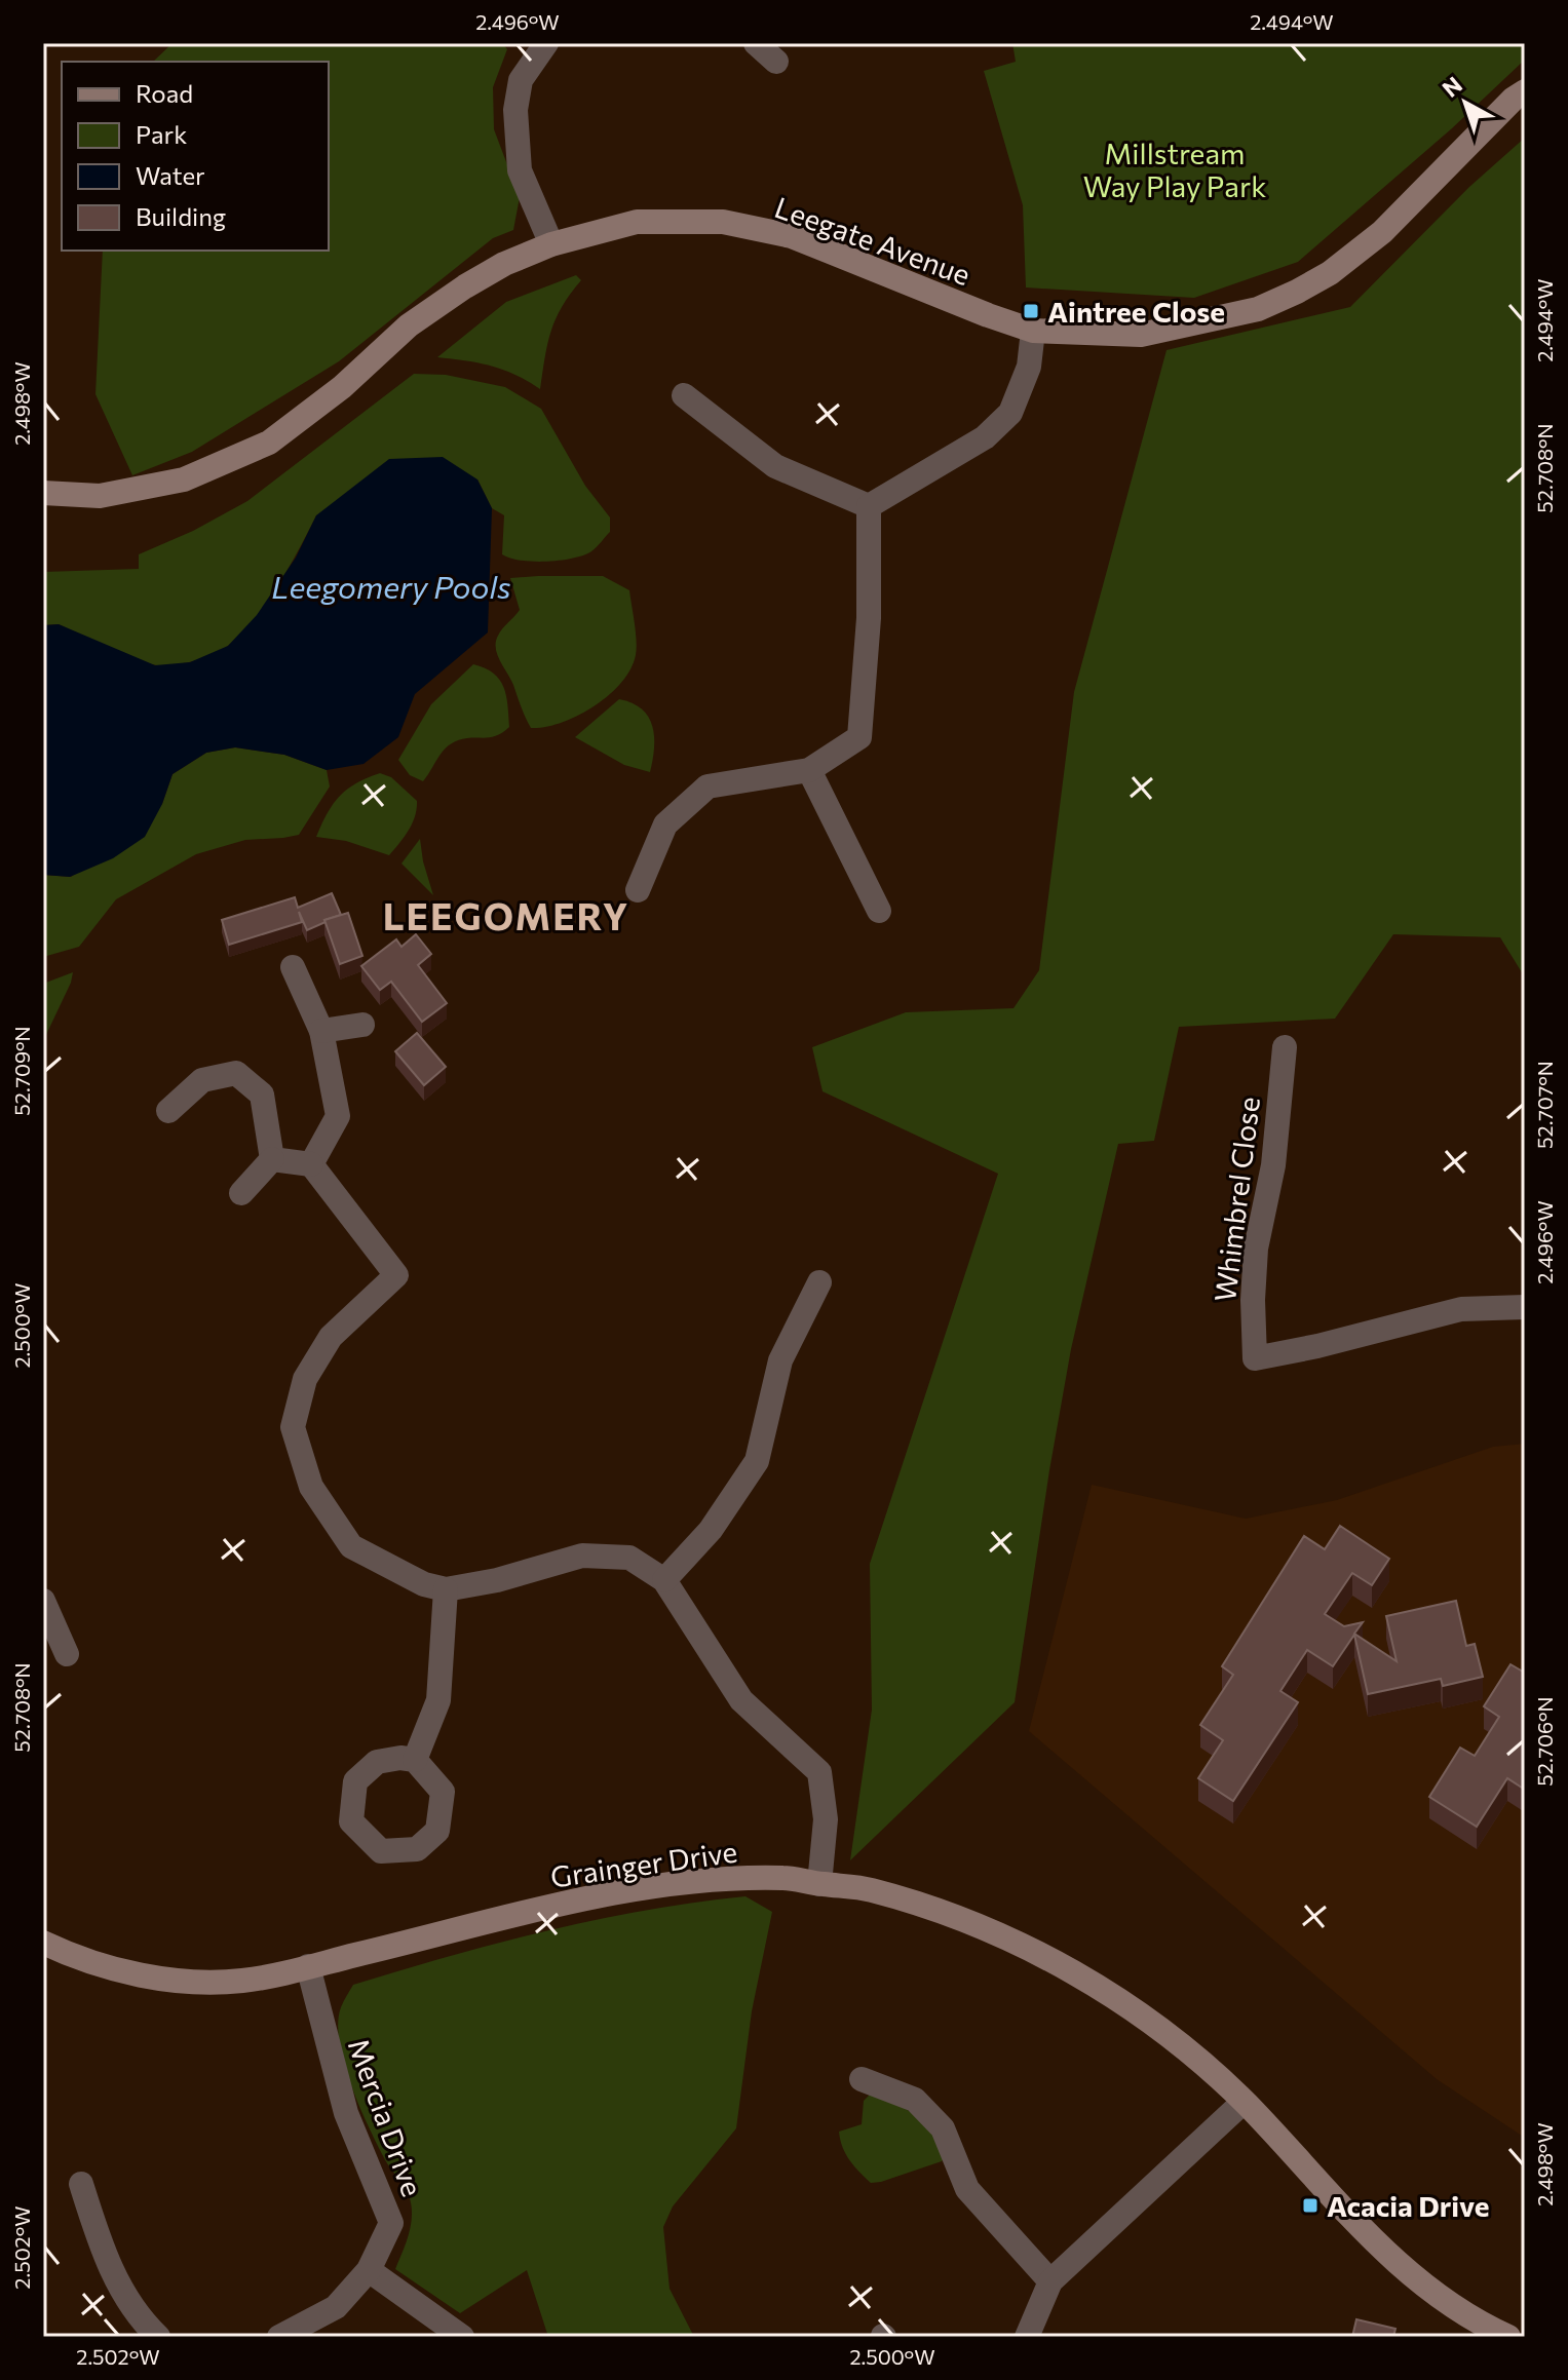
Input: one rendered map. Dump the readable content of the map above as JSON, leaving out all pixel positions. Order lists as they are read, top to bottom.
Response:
{
  "streets": {
    "street": [
      "Leegate Avenue",
      "Whimbrel Close",
      "Grainger Drive",
      "Mercia Drive"
    ]
  },
  "crossings": [
    ["Grainger Drive", "Mercia Drive"]
  ],
  "districts": ["LEEGOMERY"],
  "water": ["Leegomery Pools"],
  "parks": ["Millstream Way Play Park"],
  "places": {
    "transit": ["Aintree Close", "Acacia Drive"]
  },
  "legend": [
    "Road",
    "Park",
    "Water",
    "Building"
  ],
  "north": "top left",
  "coordinates": [
    "2.496°W",
    "2.494°W",
    "2.498°W",
    "52.708°N",
    "52.709°N",
    "52.707°N",
    "2.500°W",
    "52.706°N",
    "2.502°W"
  ]
}
